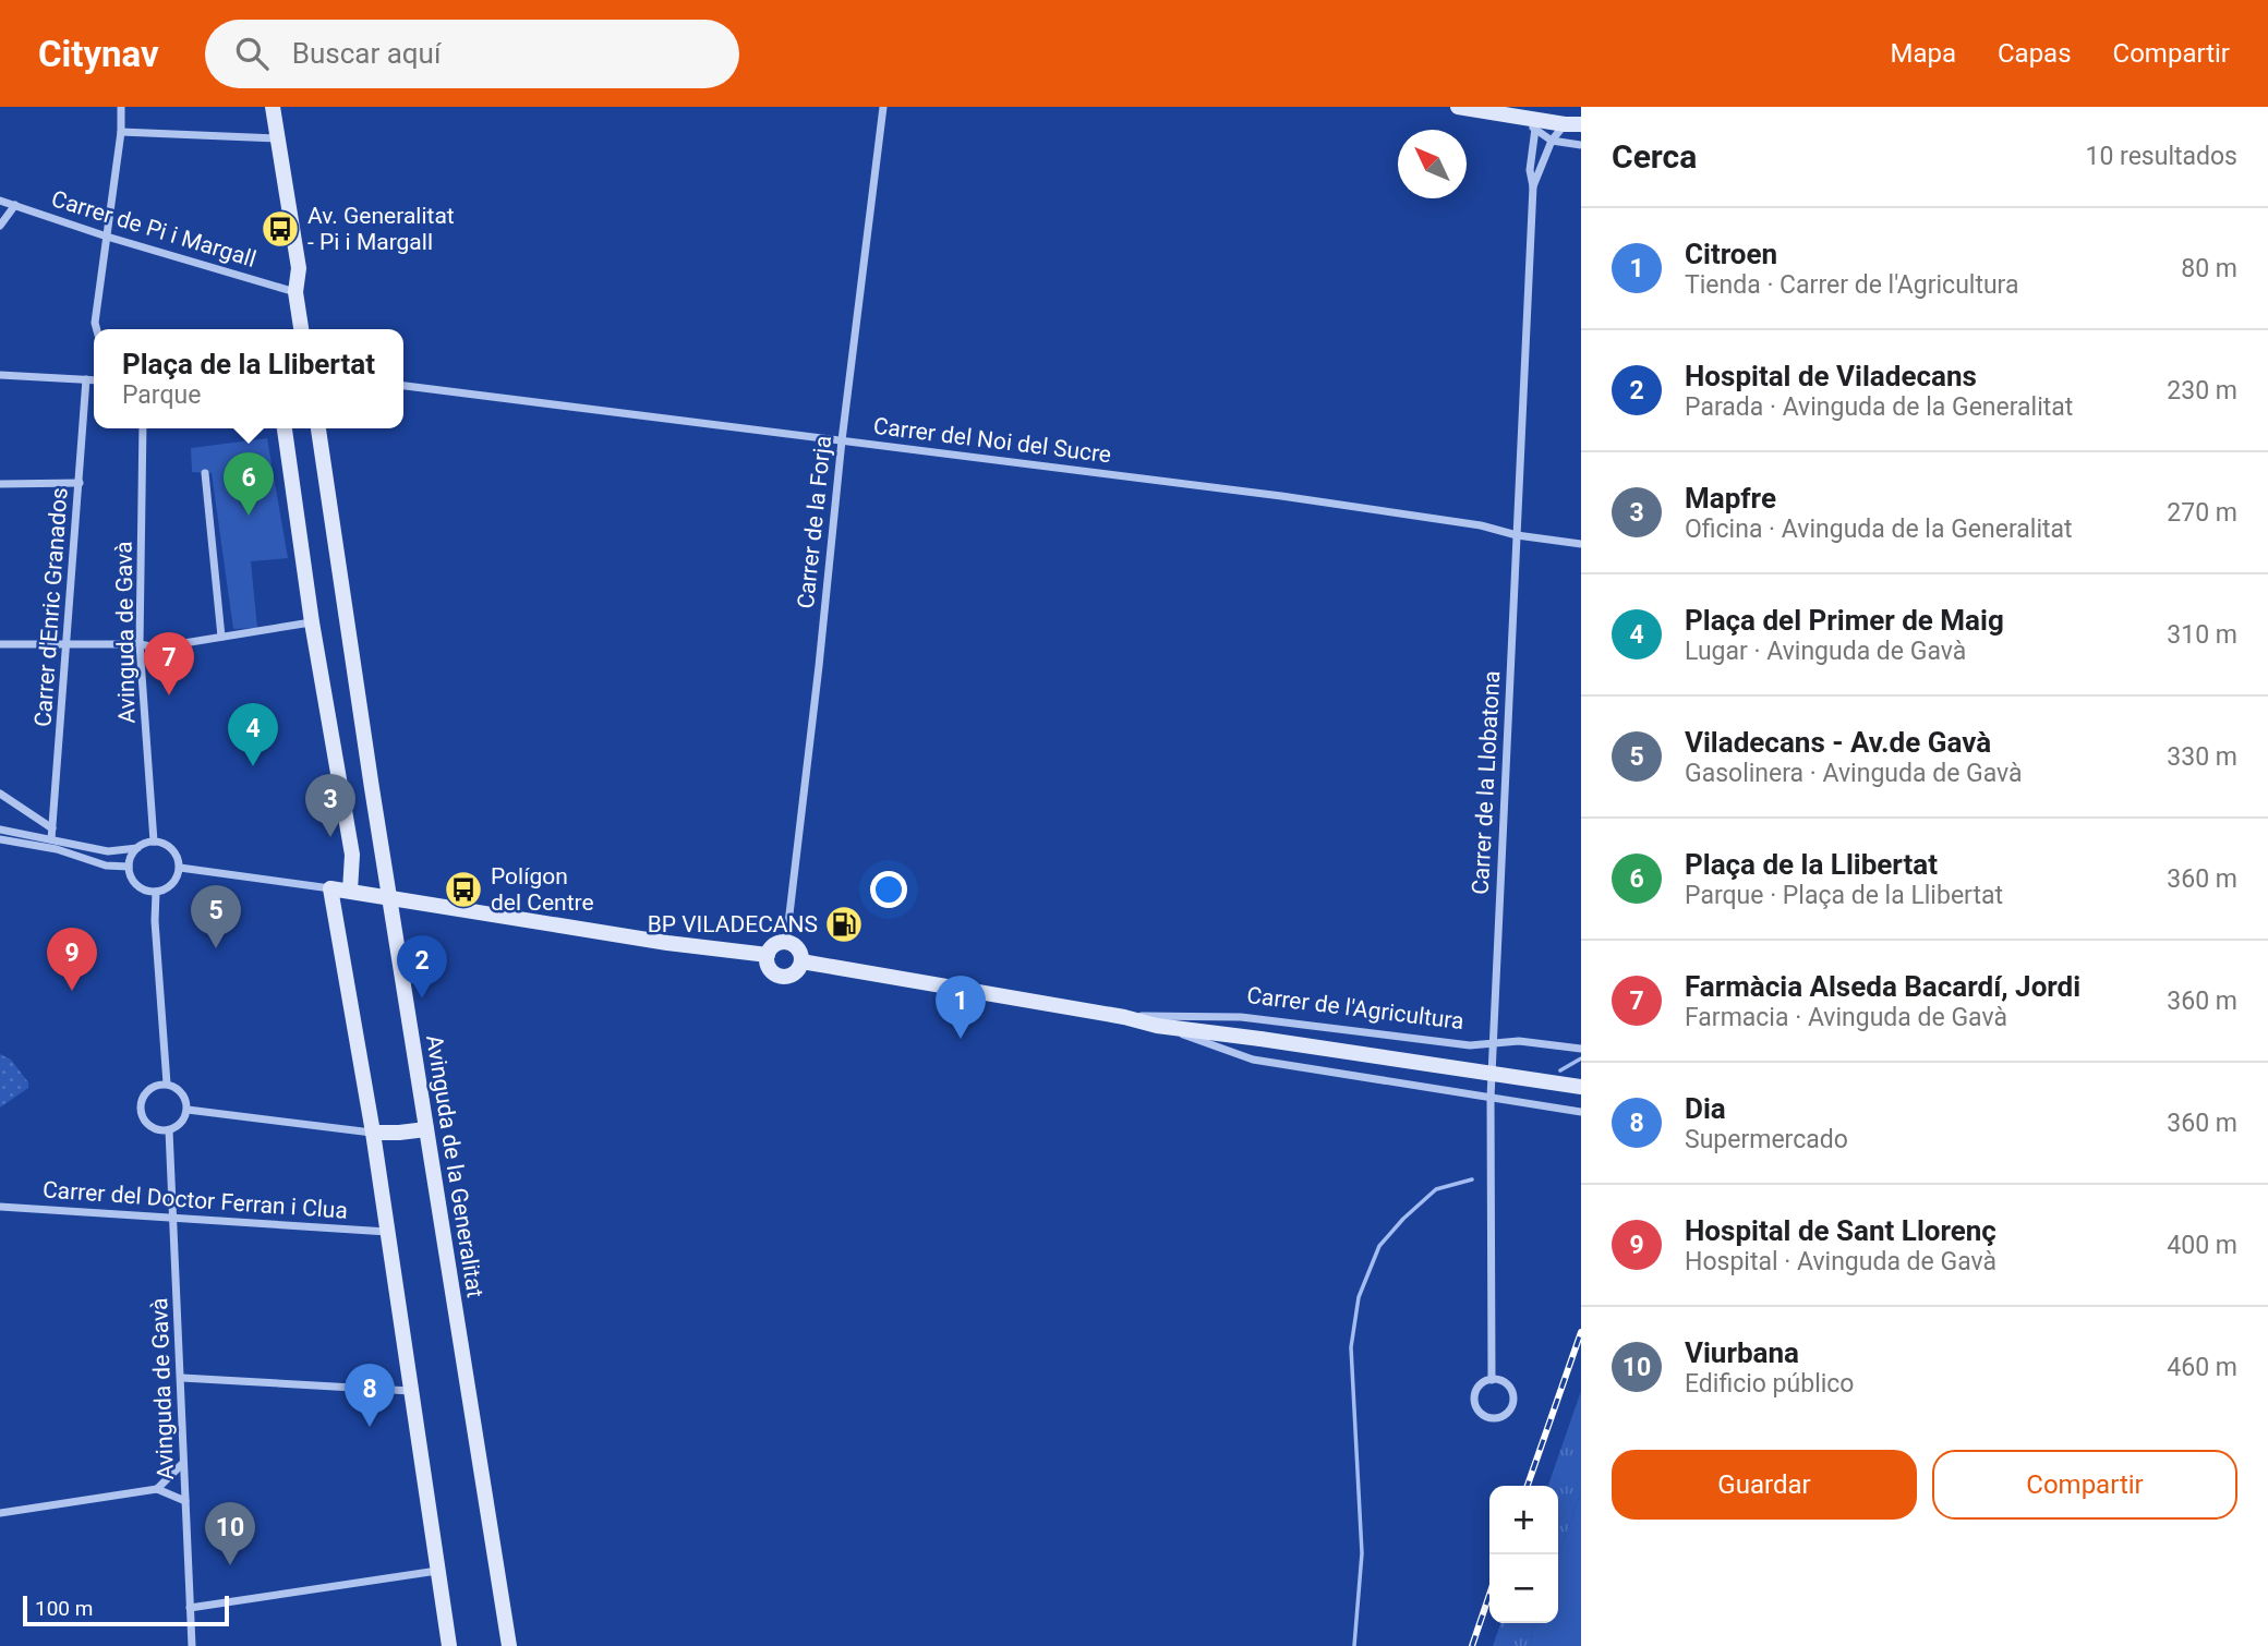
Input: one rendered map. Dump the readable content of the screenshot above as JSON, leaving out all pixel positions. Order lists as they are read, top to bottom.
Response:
{
  "streets": {
    "street": [
      "Carrer de Pi i Margall",
      "Carrer del Noi del Sucre",
      "Carrer de la Forja",
      "Carrer d'Enric Granados",
      "Avinguda de Gavà",
      "Carrer de la Llobatona",
      "Carrer de l'Agricultura",
      "Avinguda de la Generalitat",
      "Carrer del Doctor Ferran i Clua"
    ]
  },
  "crossings": [
    ["Carrer del Noi del Sucre", "Carrer de la Forja"],
    ["Carrer del Noi del Sucre", "Carrer de la Llobatona"],
    ["Carrer de la Forja", "Carrer de l'Agricultura"],
    ["Avinguda de Gavà", "Carrer del Doctor Ferran i Clua"],
    ["Carrer de la Llobatona", "Carrer de l'Agricultura"]
  ],
  "places": {
    "bus stop": ["Av. Generalitat - Pi i Margall", "Polígon del Centre"],
    "fuel station": ["BP VILADECANS"]
  },
  "scale_bar": "100 m",
  "north": "top left",
  "page": {
    "header": "Citynav",
    "search": "Buscar aquí",
    "nav": ["Mapa", "Capas", "Compartir"],
    "heading": ["Cerca", "10 resultados"],
    "list": [
      {
        "mark": "1",
        "name": "Citroen",
        "note": "Tienda · Carrer de l'Agricultura",
        "value": "80 m"
      },
      {
        "mark": "2",
        "name": "Hospital de Viladecans",
        "note": "Parada · Avinguda de la Generalitat",
        "value": "230 m"
      },
      {
        "mark": "3",
        "name": "Mapfre",
        "note": "Oficina · Avinguda de la Generalitat",
        "value": "270 m"
      },
      {
        "mark": "4",
        "name": "Plaça del Primer de Maig",
        "note": "Lugar · Avinguda de Gavà",
        "value": "310 m"
      },
      {
        "mark": "5",
        "name": "Viladecans - Av.de Gavà",
        "note": "Gasolinera · Avinguda de Gavà",
        "value": "330 m"
      },
      {
        "mark": "6",
        "name": "Plaça de la Llibertat",
        "note": "Parque · Plaça de la Llibertat",
        "value": "360 m"
      },
      {
        "mark": "7",
        "name": "Farmàcia Alseda Bacardí, Jordi",
        "note": "Farmacia · Avinguda de Gavà",
        "value": "360 m"
      },
      {
        "mark": "8",
        "name": "Dia",
        "note": "Supermercado",
        "value": "360 m"
      },
      {
        "mark": "9",
        "name": "Hospital de Sant Llorenç",
        "note": "Hospital · Avinguda de Gavà",
        "value": "400 m"
      },
      {
        "mark": "10",
        "name": "Viurbana",
        "note": "Edificio público",
        "value": "460 m"
      }
    ],
    "popup": ["Plaça de la Llibertat", "Parque"],
    "pins": [
      "6",
      "7",
      "4",
      "3",
      "5",
      "9",
      "2",
      "1",
      "8",
      "10"
    ],
    "buttons": ["Guardar", "Compartir"],
    "map_buttons": ["+", "−"],
    "scale": "100 m"
  }
}
